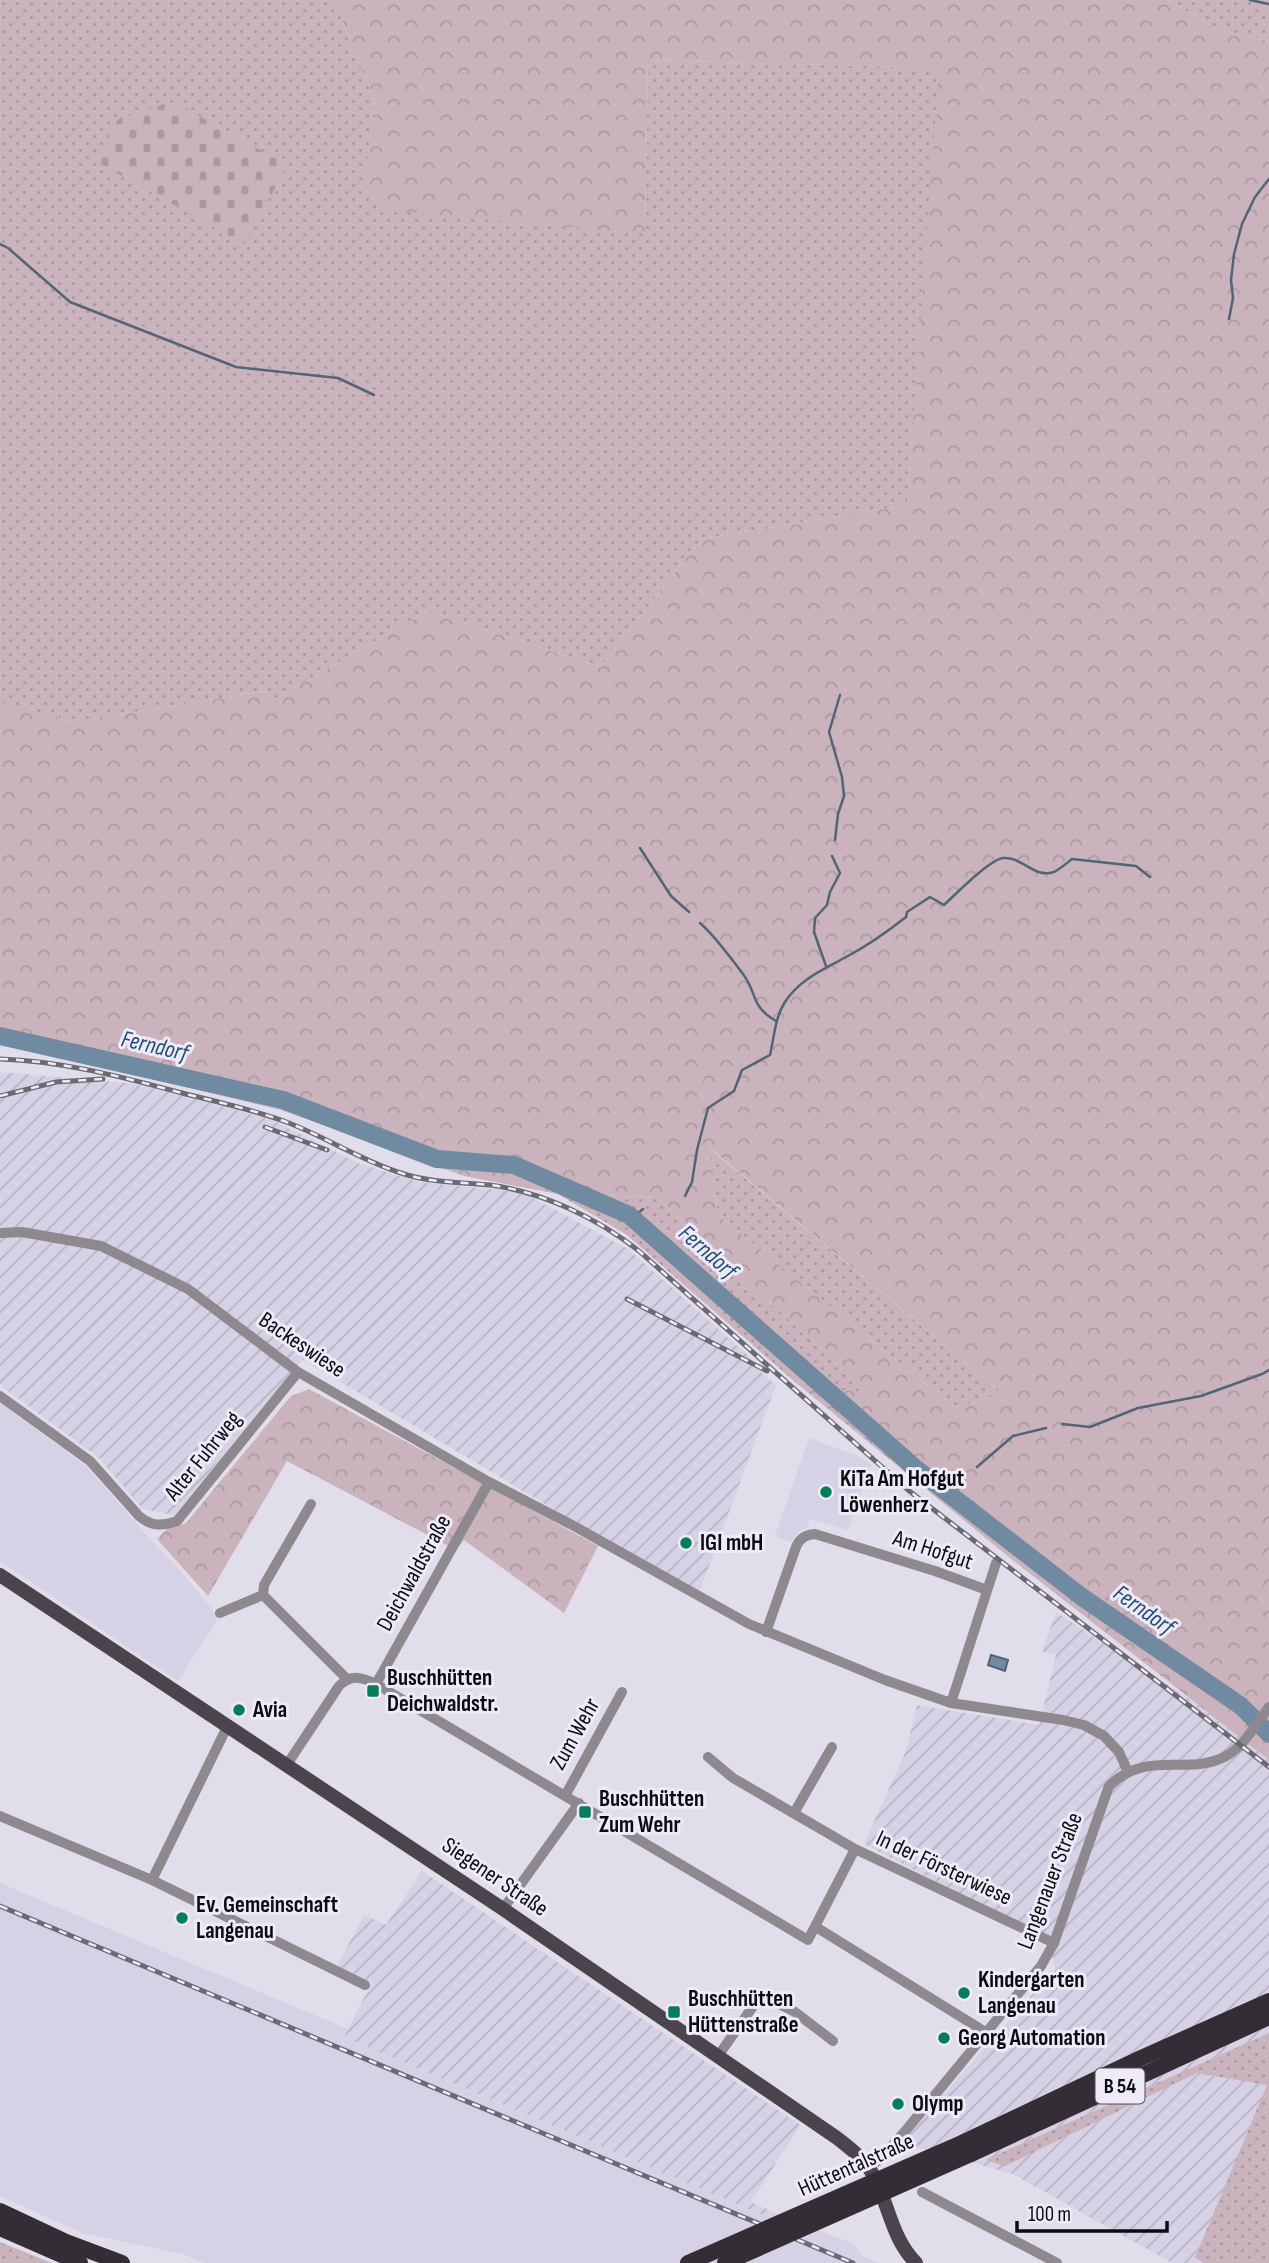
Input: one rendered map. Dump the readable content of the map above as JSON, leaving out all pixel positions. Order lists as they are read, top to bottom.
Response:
{
  "streets": {
    "highway": ["B 54", "Hüttentalstraße"],
    "main road": ["Siegener Straße"],
    "street": [
      "Backeswiese",
      "Alter Fuhrweg",
      "Am Hofgut",
      "Deichwaldstraße",
      "Zum Wehr",
      "In der Försterwiese",
      "Langenauer Straße"
    ]
  },
  "crossings": [
    ["Backeswiese", "Alter Fuhrweg"],
    ["Backeswiese", "Am Hofgut"],
    ["Backeswiese", "Deichwaldstraße"],
    ["Zum Wehr", "Siegener Straße"],
    ["In der Försterwiese", "Langenauer Straße"],
    ["Siegener Straße", "Langenauer Straße"]
  ],
  "water": ["Ferndorf"],
  "places": {
    "other": [
      "KiTa Am Hofgut Löwenherz",
      "IGI mbH",
      "Avia",
      "Ev. Gemeinschaft Langenau",
      "Kindergarten Langenau",
      "Georg Automation",
      "Olymp"
    ],
    "transit": ["Buschhütten Deichwaldstr.", "Buschhütten Zum Wehr", "Buschhütten Hüttenstraße"]
  },
  "scale_bar": "100 m"
}
